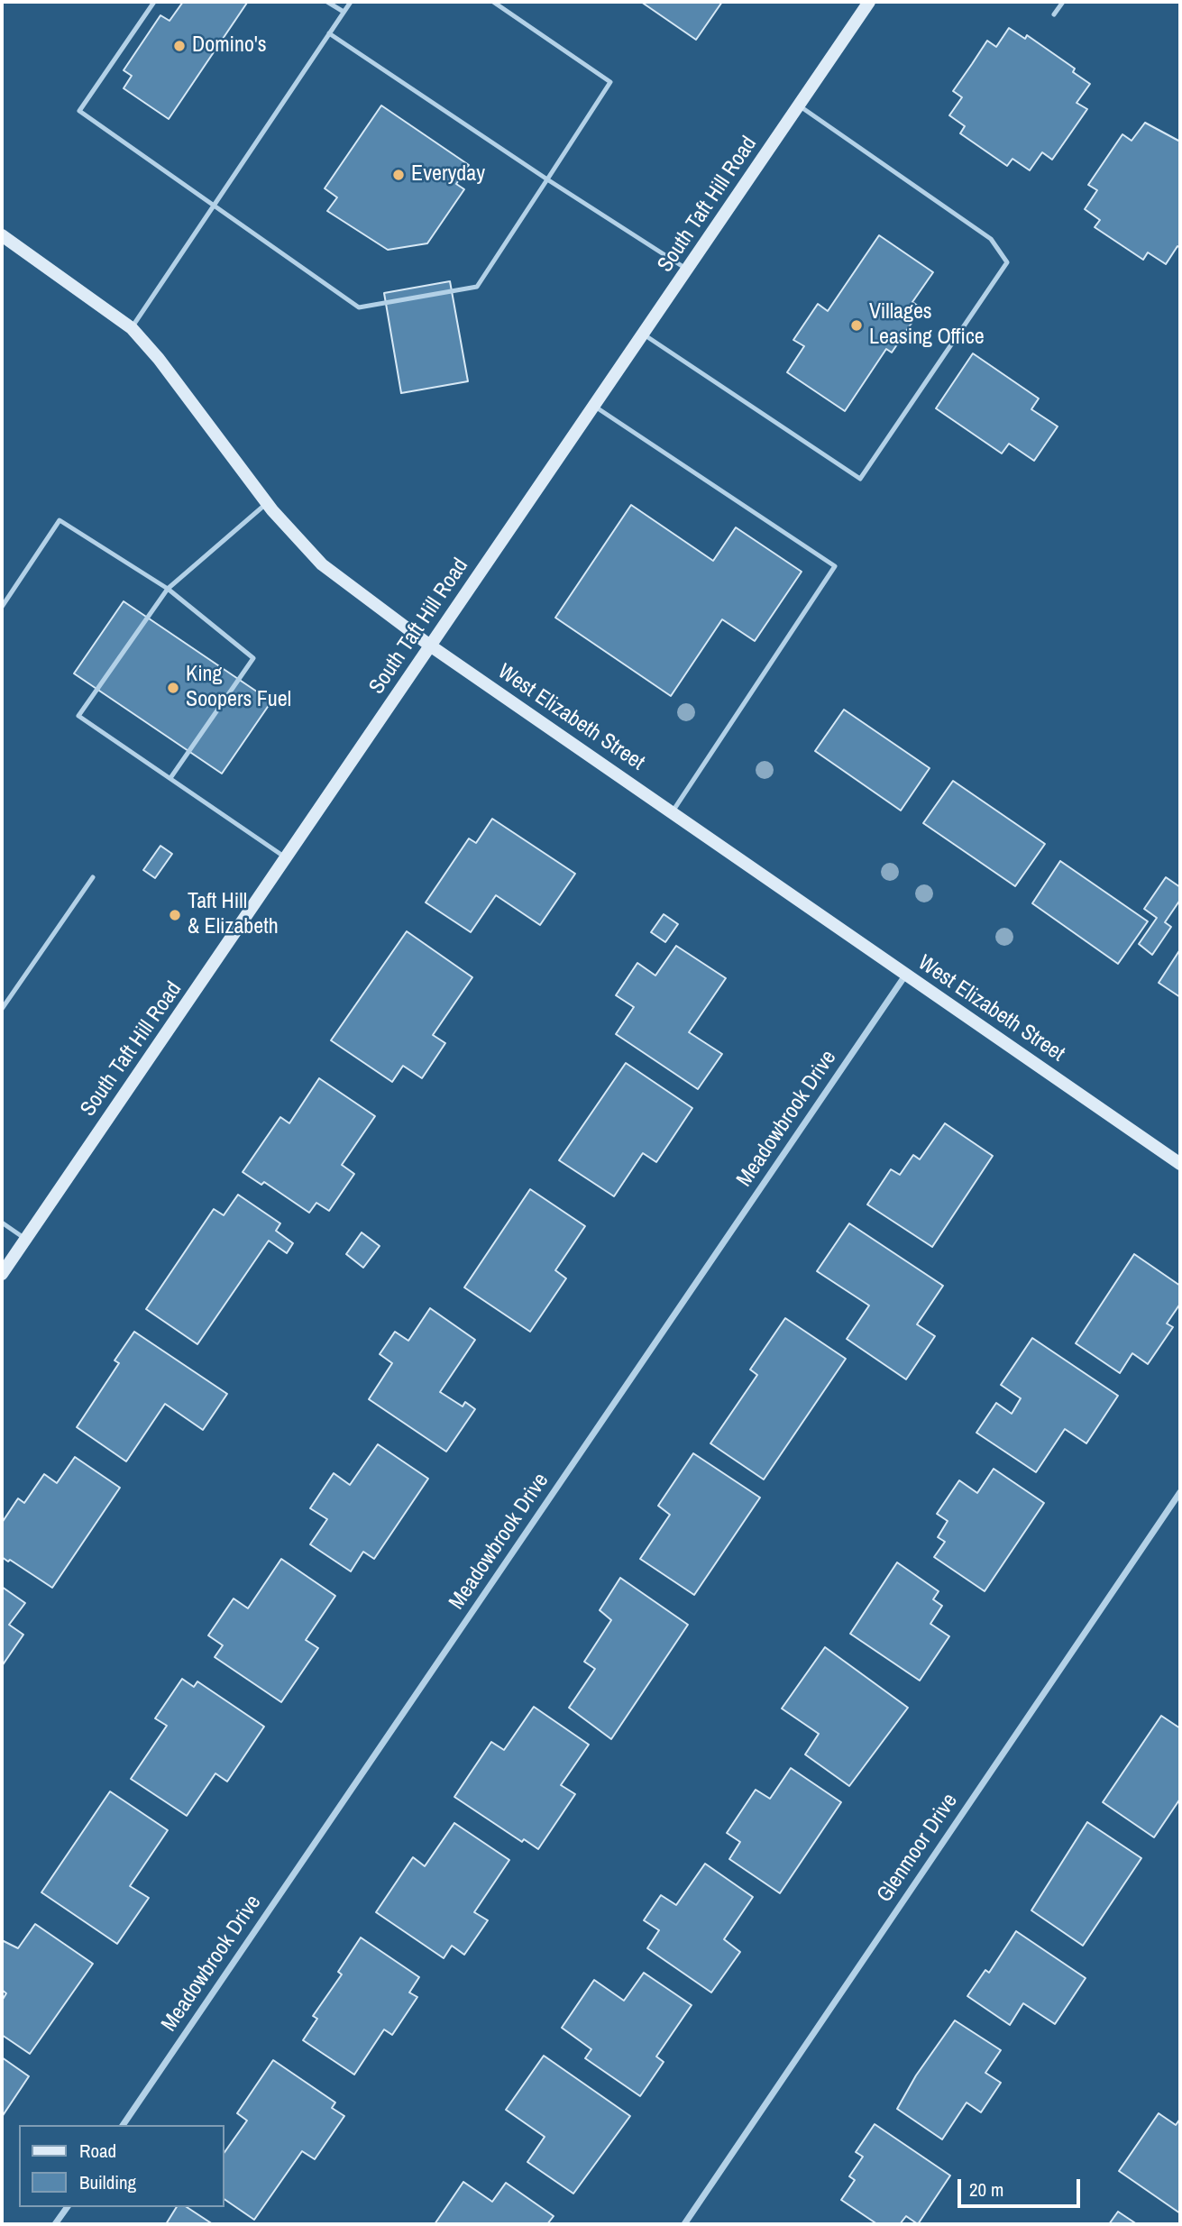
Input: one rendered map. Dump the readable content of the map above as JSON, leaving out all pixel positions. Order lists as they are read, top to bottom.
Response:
{
  "streets": {
    "main road": ["South Taft Hill Road", "West Elizabeth Street"],
    "street": ["Meadowbrook Drive", "Glenmoor Drive"]
  },
  "crossings": [
    ["South Taft Hill Road", "West Elizabeth Street"],
    ["West Elizabeth Street", "Meadowbrook Drive"]
  ],
  "places": [
    "Domino's",
    "Everyday",
    "Villages Leasing Office",
    "King Soopers Fuel",
    "Taft Hill & Elizabeth"
  ],
  "legend": ["Road", "Building"],
  "scale_bar": "20 m"
}
